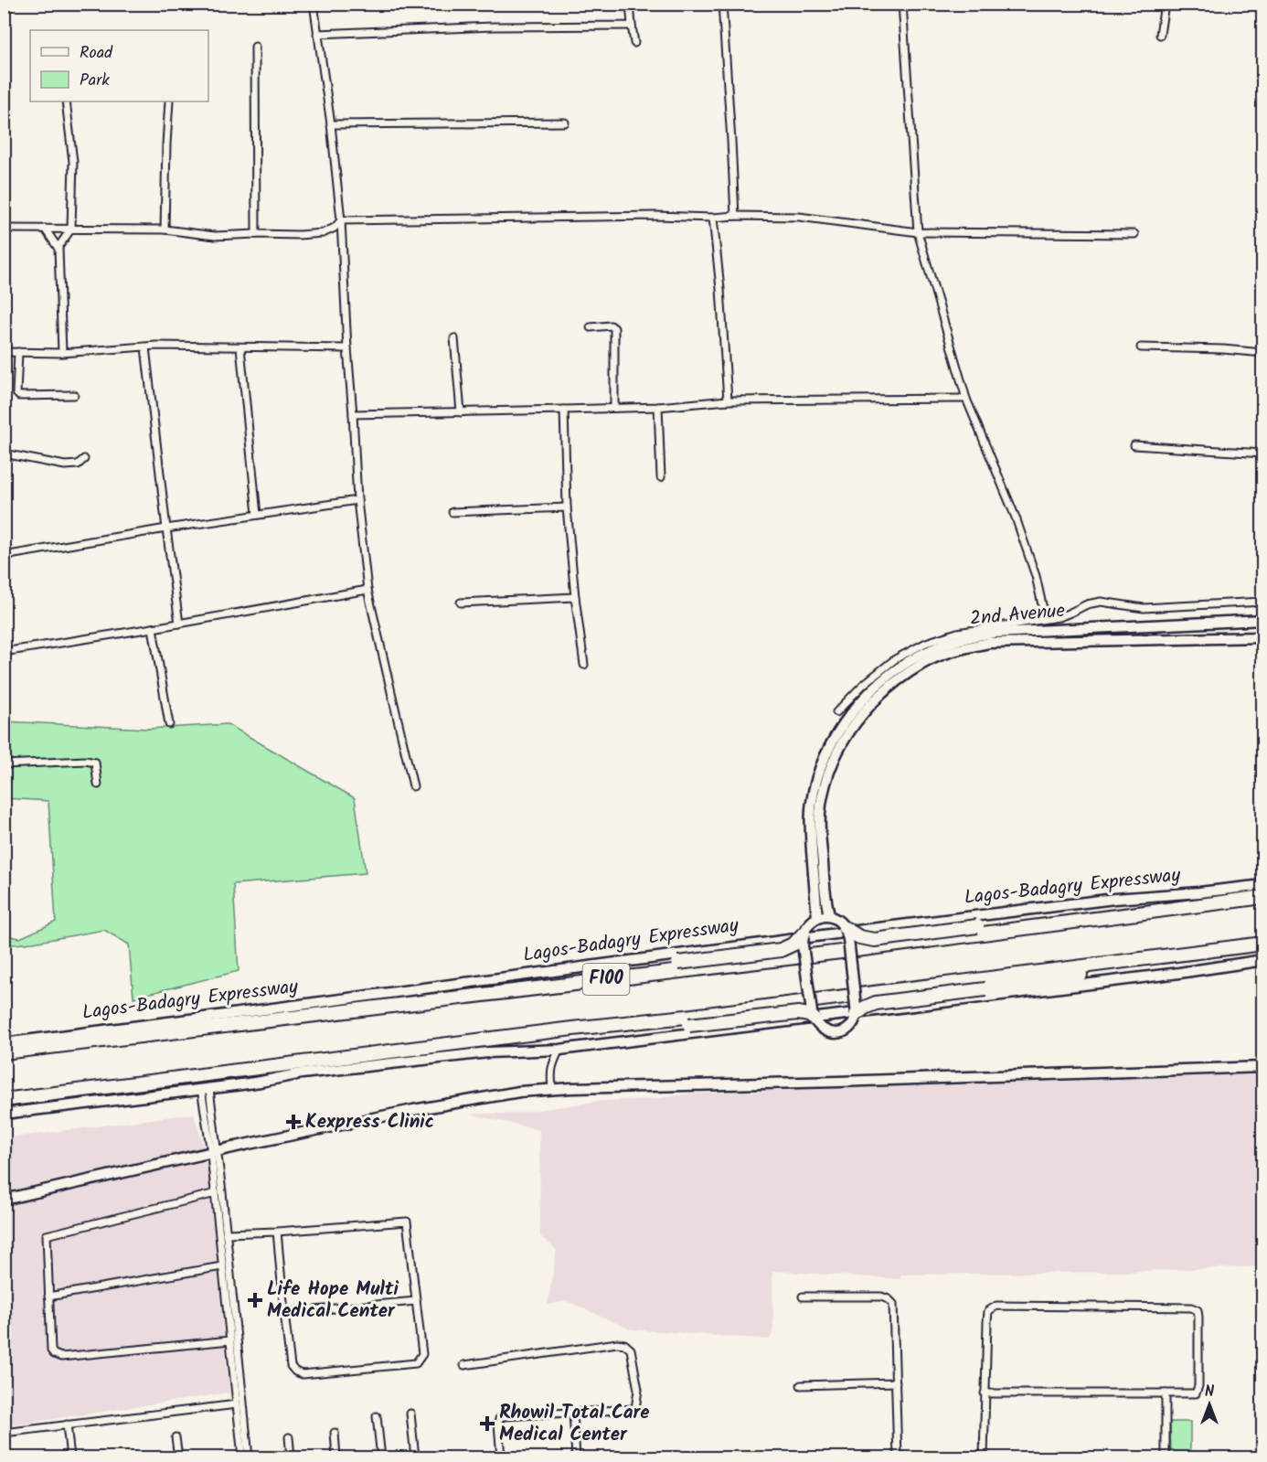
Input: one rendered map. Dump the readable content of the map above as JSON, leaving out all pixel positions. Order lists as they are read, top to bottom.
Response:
{
  "streets": {
    "highway": ["Lagos-Badagry Expressway", "F100"],
    "main road": ["2nd Avenue"]
  },
  "places": {
    "health": ["Kexpress Clinic", "Life Hope Multi Medical Center", "Rhowil Total Care Medical Center"]
  },
  "legend": ["Road", "Park"],
  "north": "top"
}
